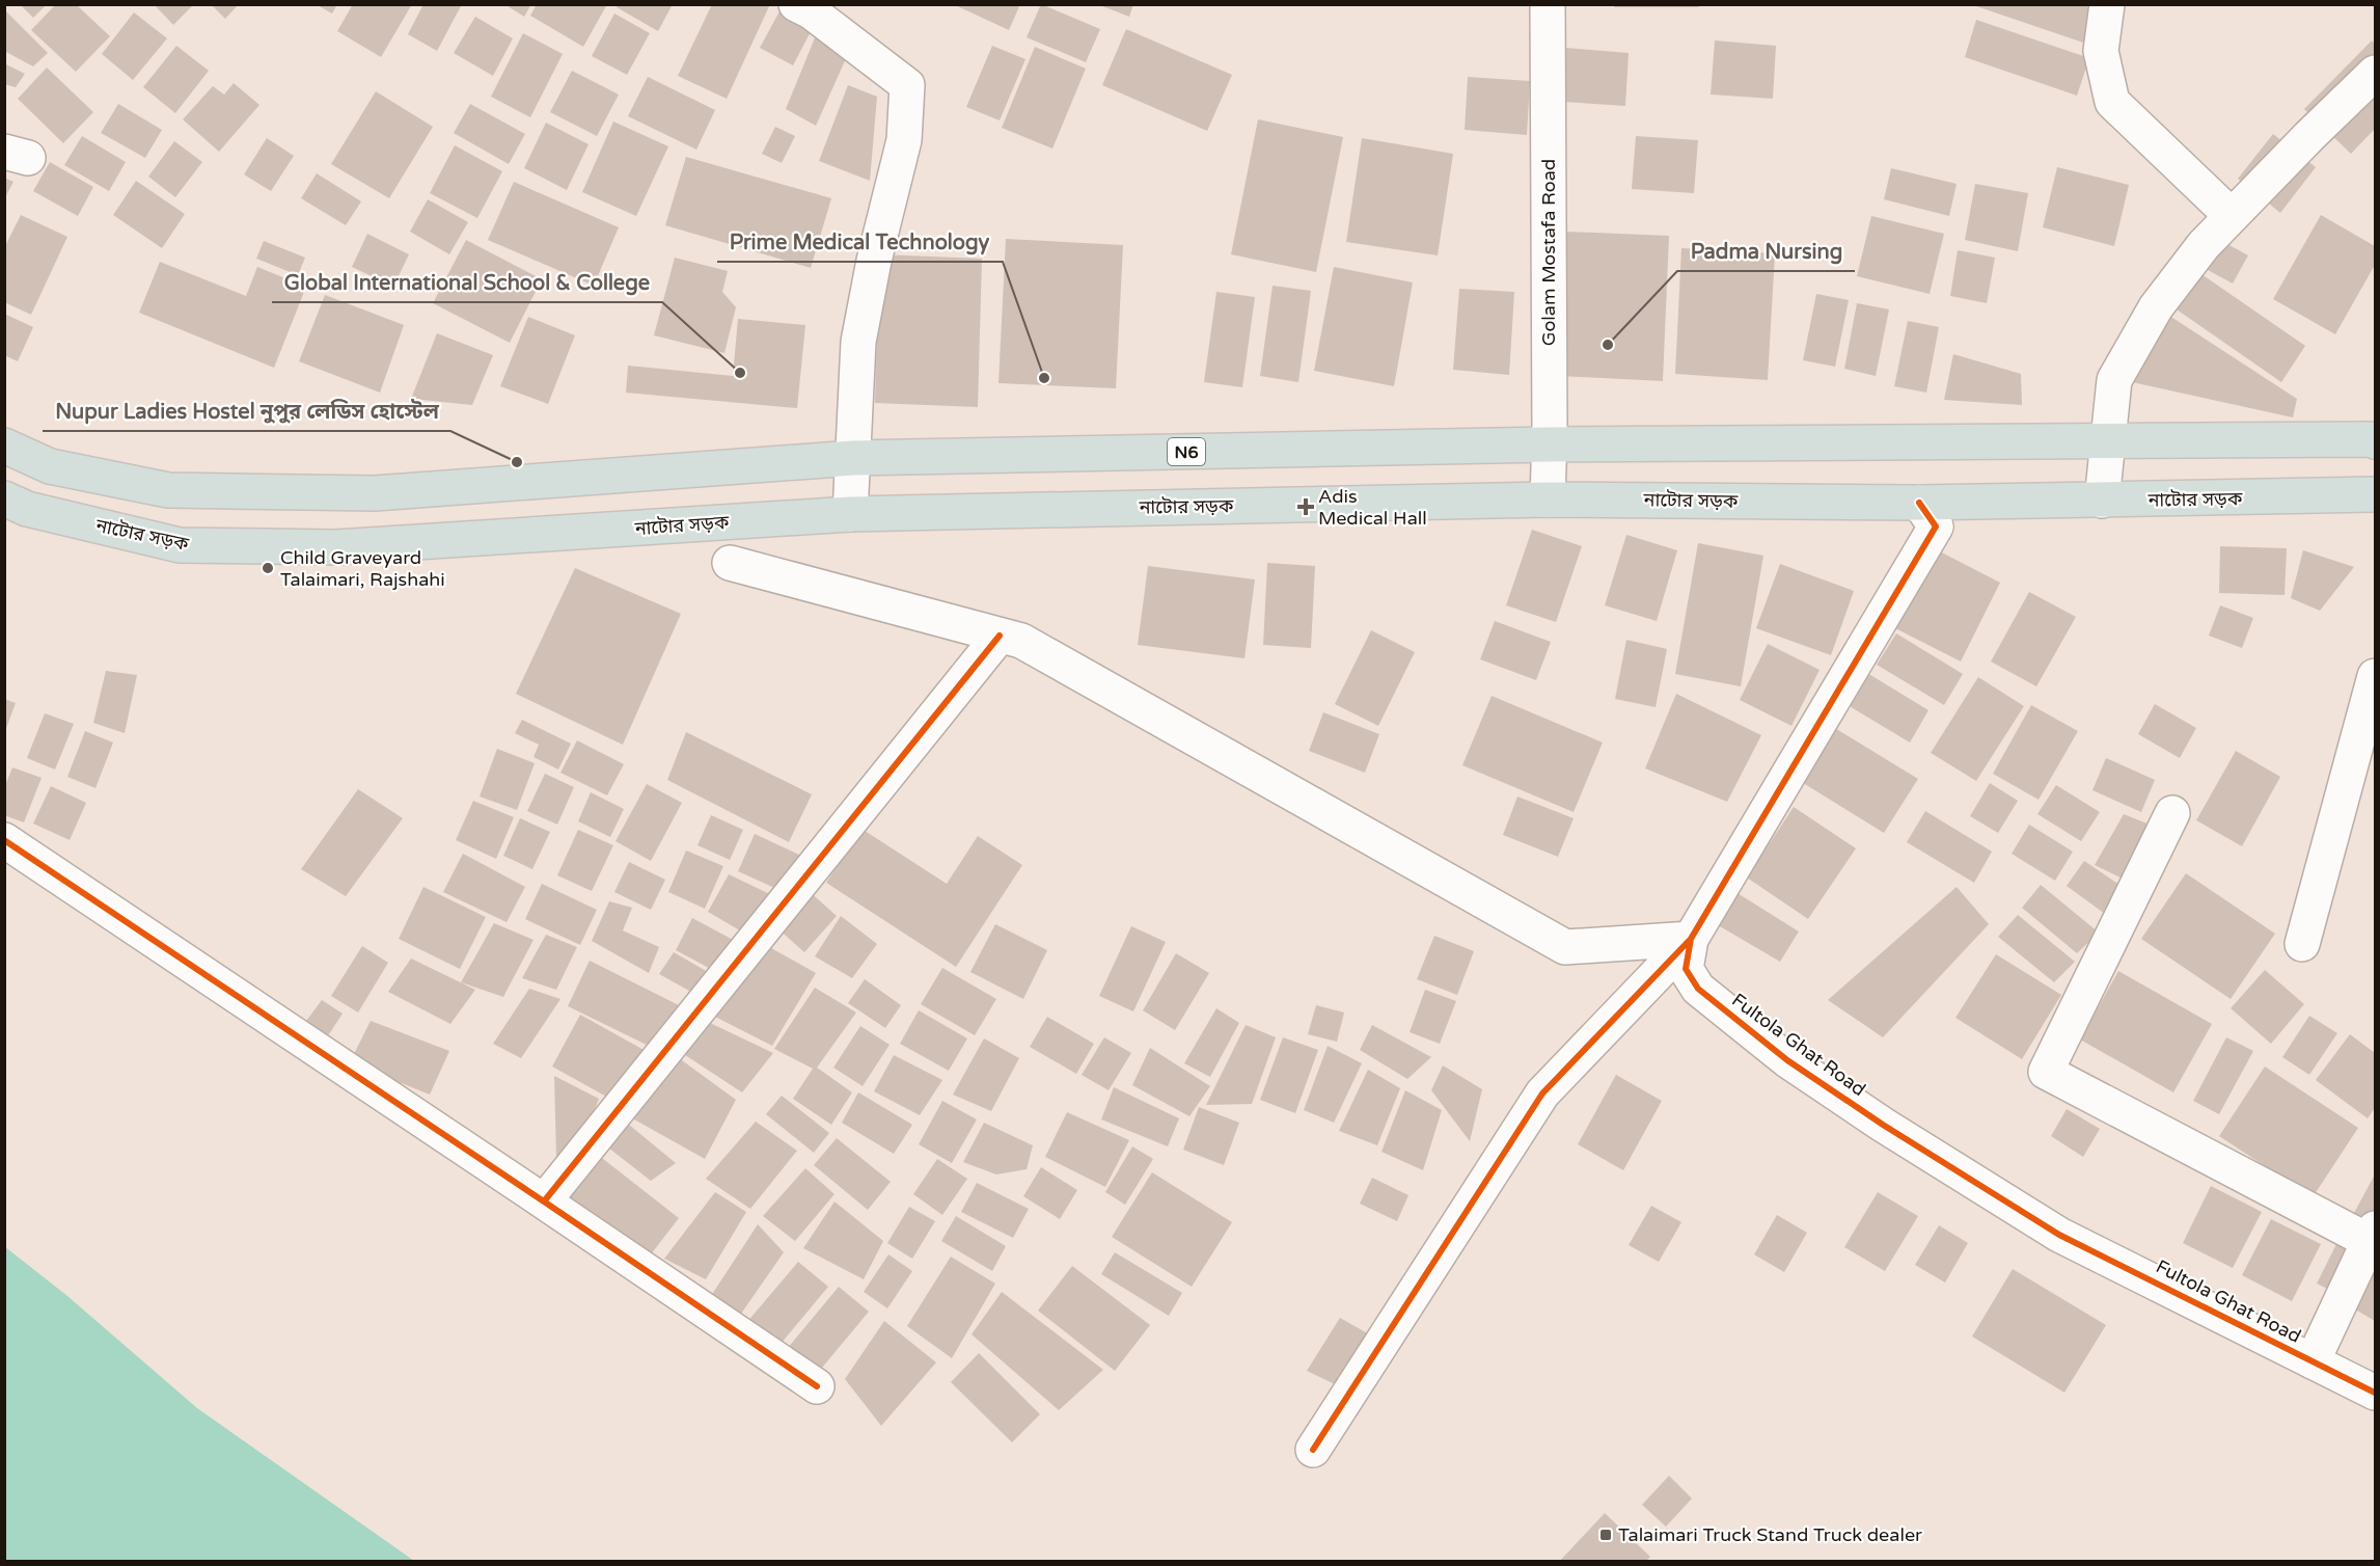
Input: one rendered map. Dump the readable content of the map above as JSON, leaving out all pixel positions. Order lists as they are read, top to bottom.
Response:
{
  "streets": {
    "highway": ["N6", "নাটোর সড়ক"],
    "street": ["Golam Mostafa Road", "Fultola Ghat Road"]
  },
  "crossings": [
    ["Golam Mostafa Road", "N6"],
    ["Golam Mostafa Road", "নাটোর সড়ক"],
    ["নাটোর সড়ক", "Fultola Ghat Road"]
  ],
  "places": {
    "other": [
      "Padma Nursing",
      "Global International School & College",
      "Prime Medical Technology",
      "Nupur Ladies Hostel নুপুর লেডিস হোস্টেল",
      "Child Graveyard Talaimari, Rajshahi"
    ],
    "health": ["Adis Medical Hall"],
    "transit": ["Talaimari Truck Stand Truck dealer"]
  }
}
